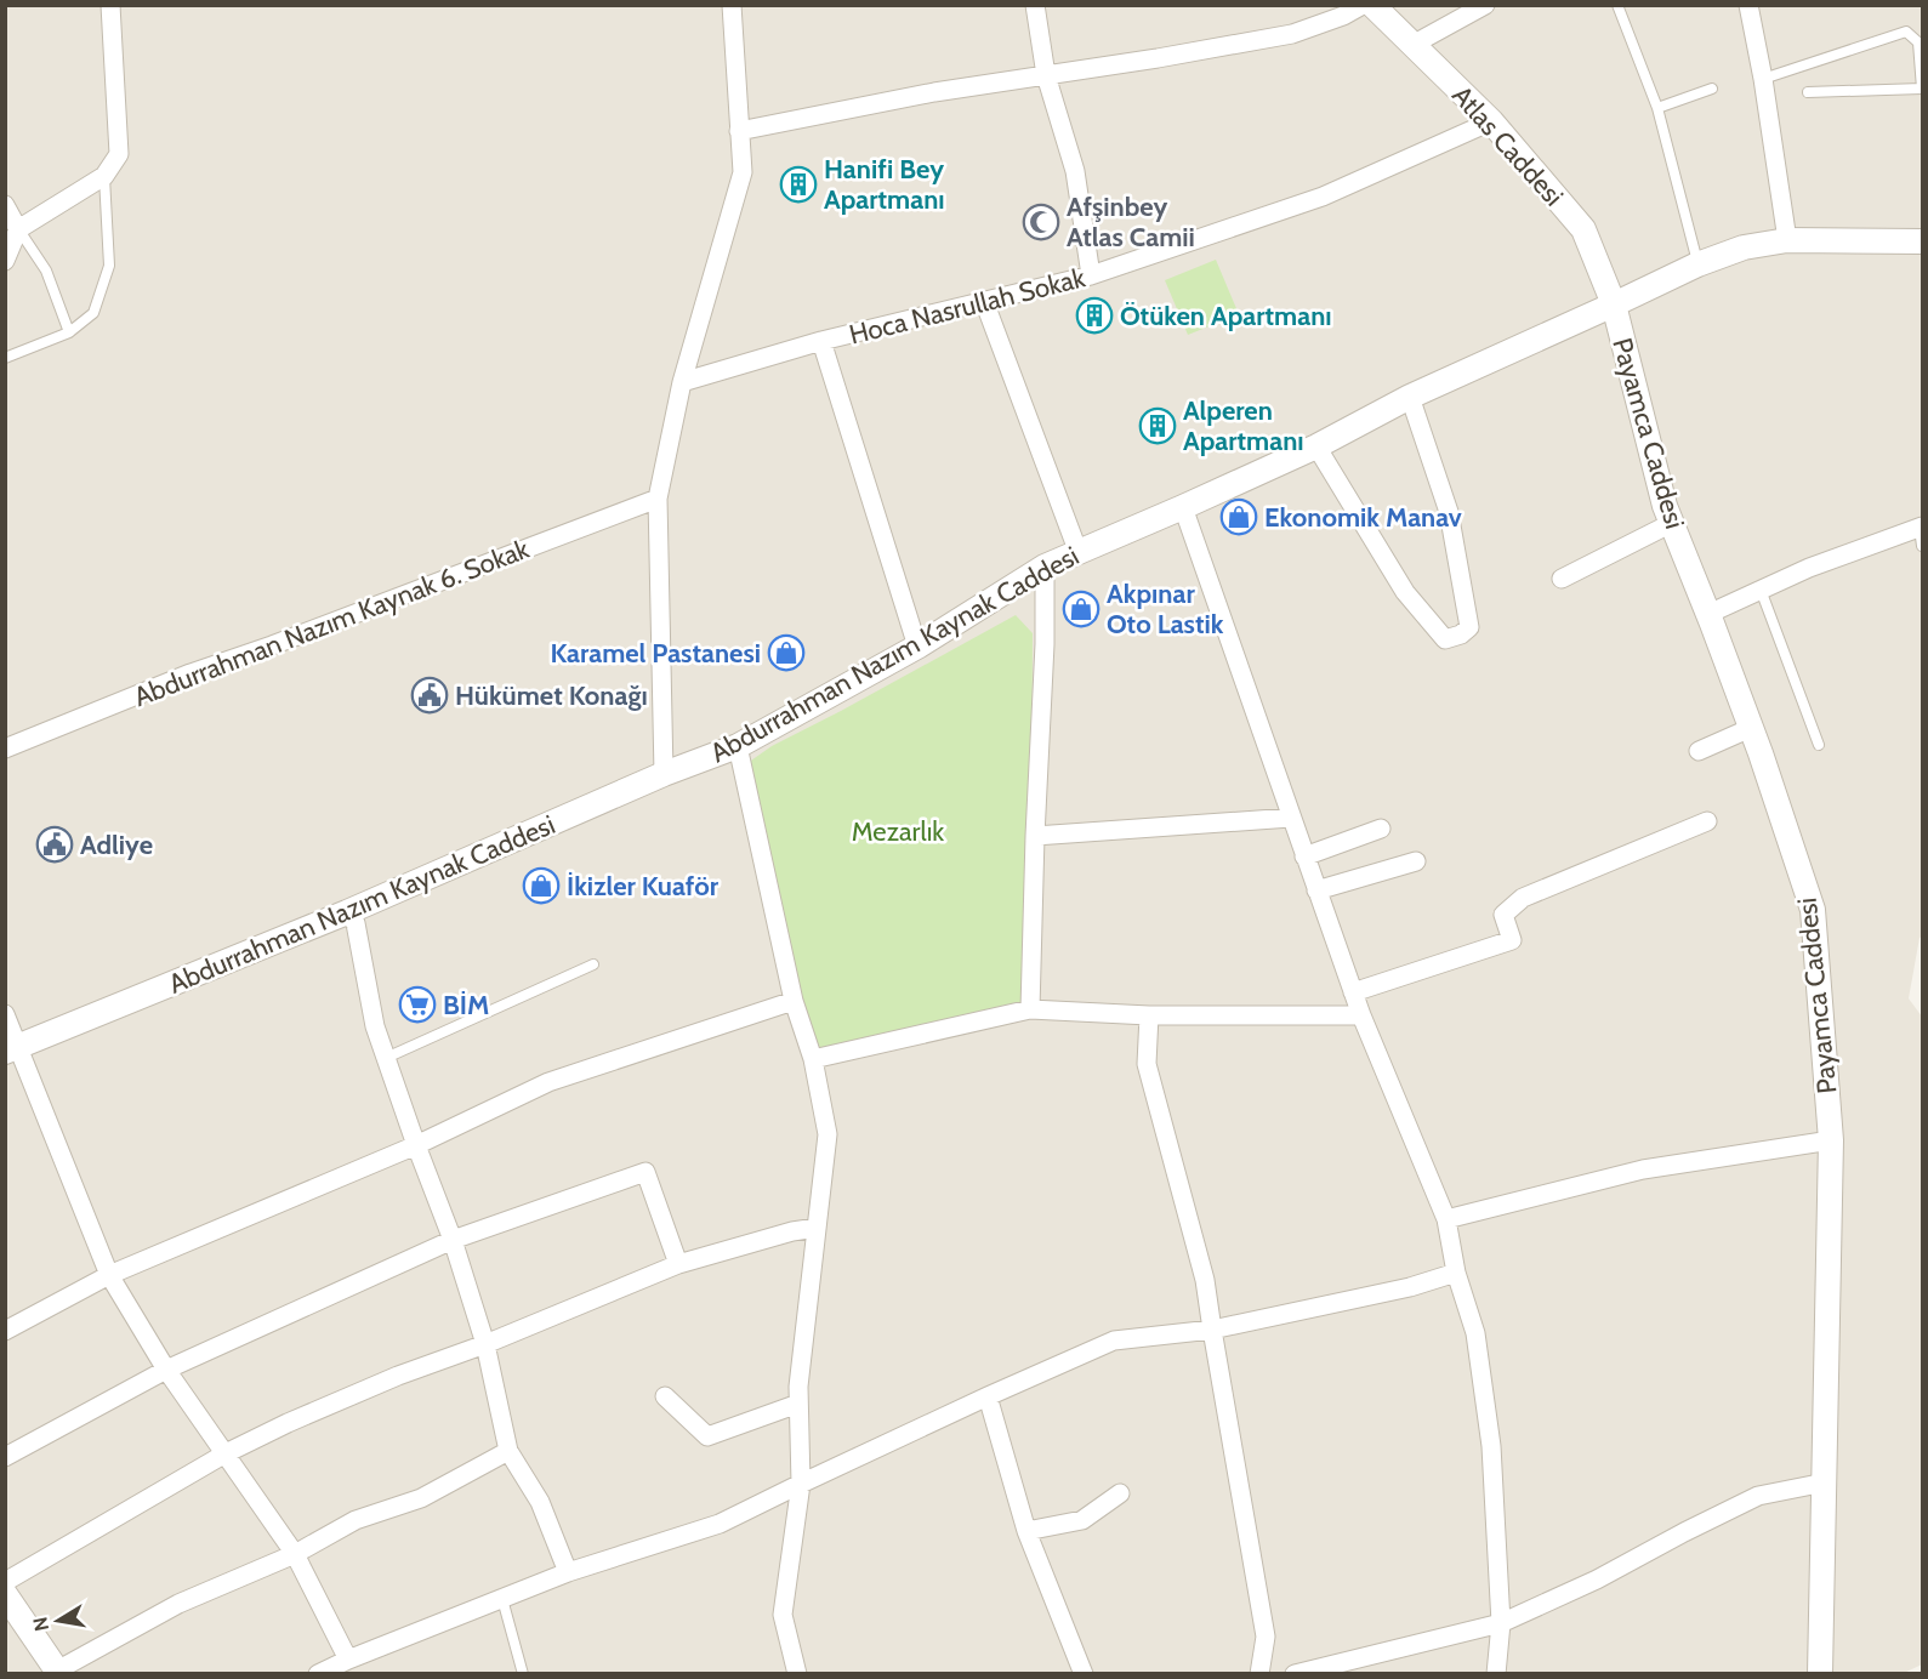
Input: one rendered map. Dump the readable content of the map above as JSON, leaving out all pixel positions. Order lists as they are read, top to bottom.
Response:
{
  "streets": {
    "street": [
      "Atlas Caddesi",
      "Hoca Nasrullah Sokak",
      "Payamca Caddesi",
      "Abdurrahman Nazım Kaynak 6. Sokak",
      "Abdurrahman Nazım Kaynak Caddesi"
    ]
  },
  "crossings": [
    ["Atlas Caddesi", "Hoca Nasrullah Sokak"],
    ["Atlas Caddesi", "Payamca Caddesi"],
    ["Atlas Caddesi", "Abdurrahman Nazım Kaynak Caddesi"],
    ["Payamca Caddesi", "Abdurrahman Nazım Kaynak Caddesi"]
  ],
  "parks": ["Mezarlık"],
  "places": {
    "building": ["Hanifi Bey Apartmanı", "Ötüken Apartmanı", "Alperen Apartmanı"],
    "mosque": ["Afşinbey Atlas Camii"],
    "shop": [
      "Ekonomik Manav",
      "Akpınar Oto Lastik",
      "Karamel Pastanesi",
      "İkizler Kuaför"
    ],
    "public building": ["Hükümet Konağı", "Adliye"],
    "supermarket": ["BİM"]
  },
  "north": "left"
}
